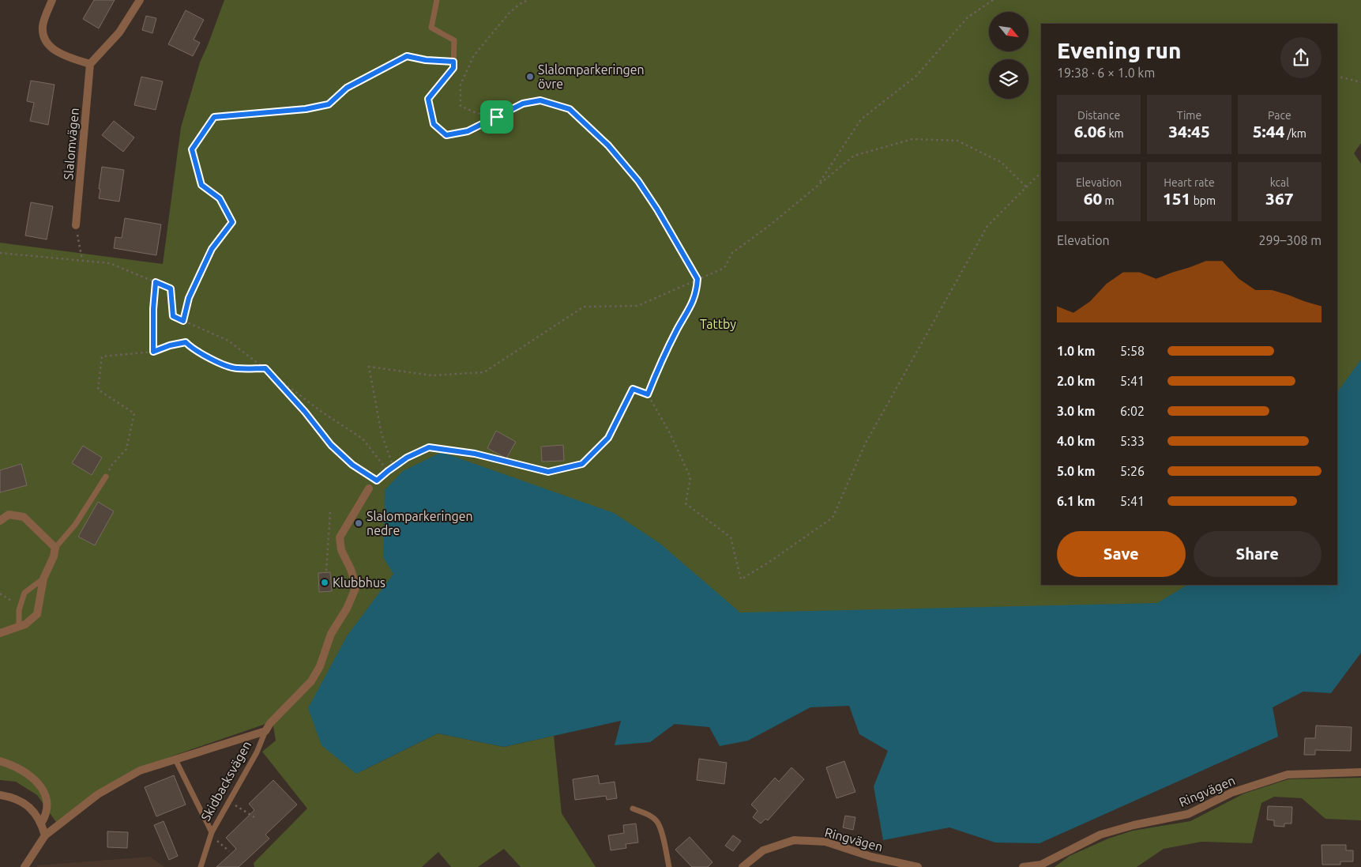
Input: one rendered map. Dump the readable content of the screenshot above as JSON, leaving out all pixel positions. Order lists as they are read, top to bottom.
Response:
{
  "streets": {
    "street": ["Slalomvägen", "Skidbacksvägen", "Ringvägen"]
  },
  "parks": ["Tattby"],
  "places": ["Slalomparkeringen övre", "Slalomparkeringen nedre", "Klubbhus"],
  "north": "bottom right",
  "page": {
    "heading": ["Evening run", "19:38 · 6 × 1.0 km"],
    "stats": [
      ["Distance", "6.06 km"],
      ["Time", "34:45"],
      ["Pace", "5:44 /km"],
      ["Elevation", "60 m"],
      ["Heart rate", "151 bpm"],
      ["kcal", "367"]
    ],
    "chart": ["Elevation", "299–308 m"],
    "list": [
      {
        "name": "1.0 km",
        "note": "5:58"
      },
      {
        "name": "2.0 km",
        "note": "5:41"
      },
      {
        "name": "3.0 km",
        "note": "6:02"
      },
      {
        "name": "4.0 km",
        "note": "5:33"
      },
      {
        "name": "5.0 km",
        "note": "5:26"
      },
      {
        "name": "6.1 km",
        "note": "5:41"
      }
    ],
    "buttons": ["Save", "Share"]
  }
}
